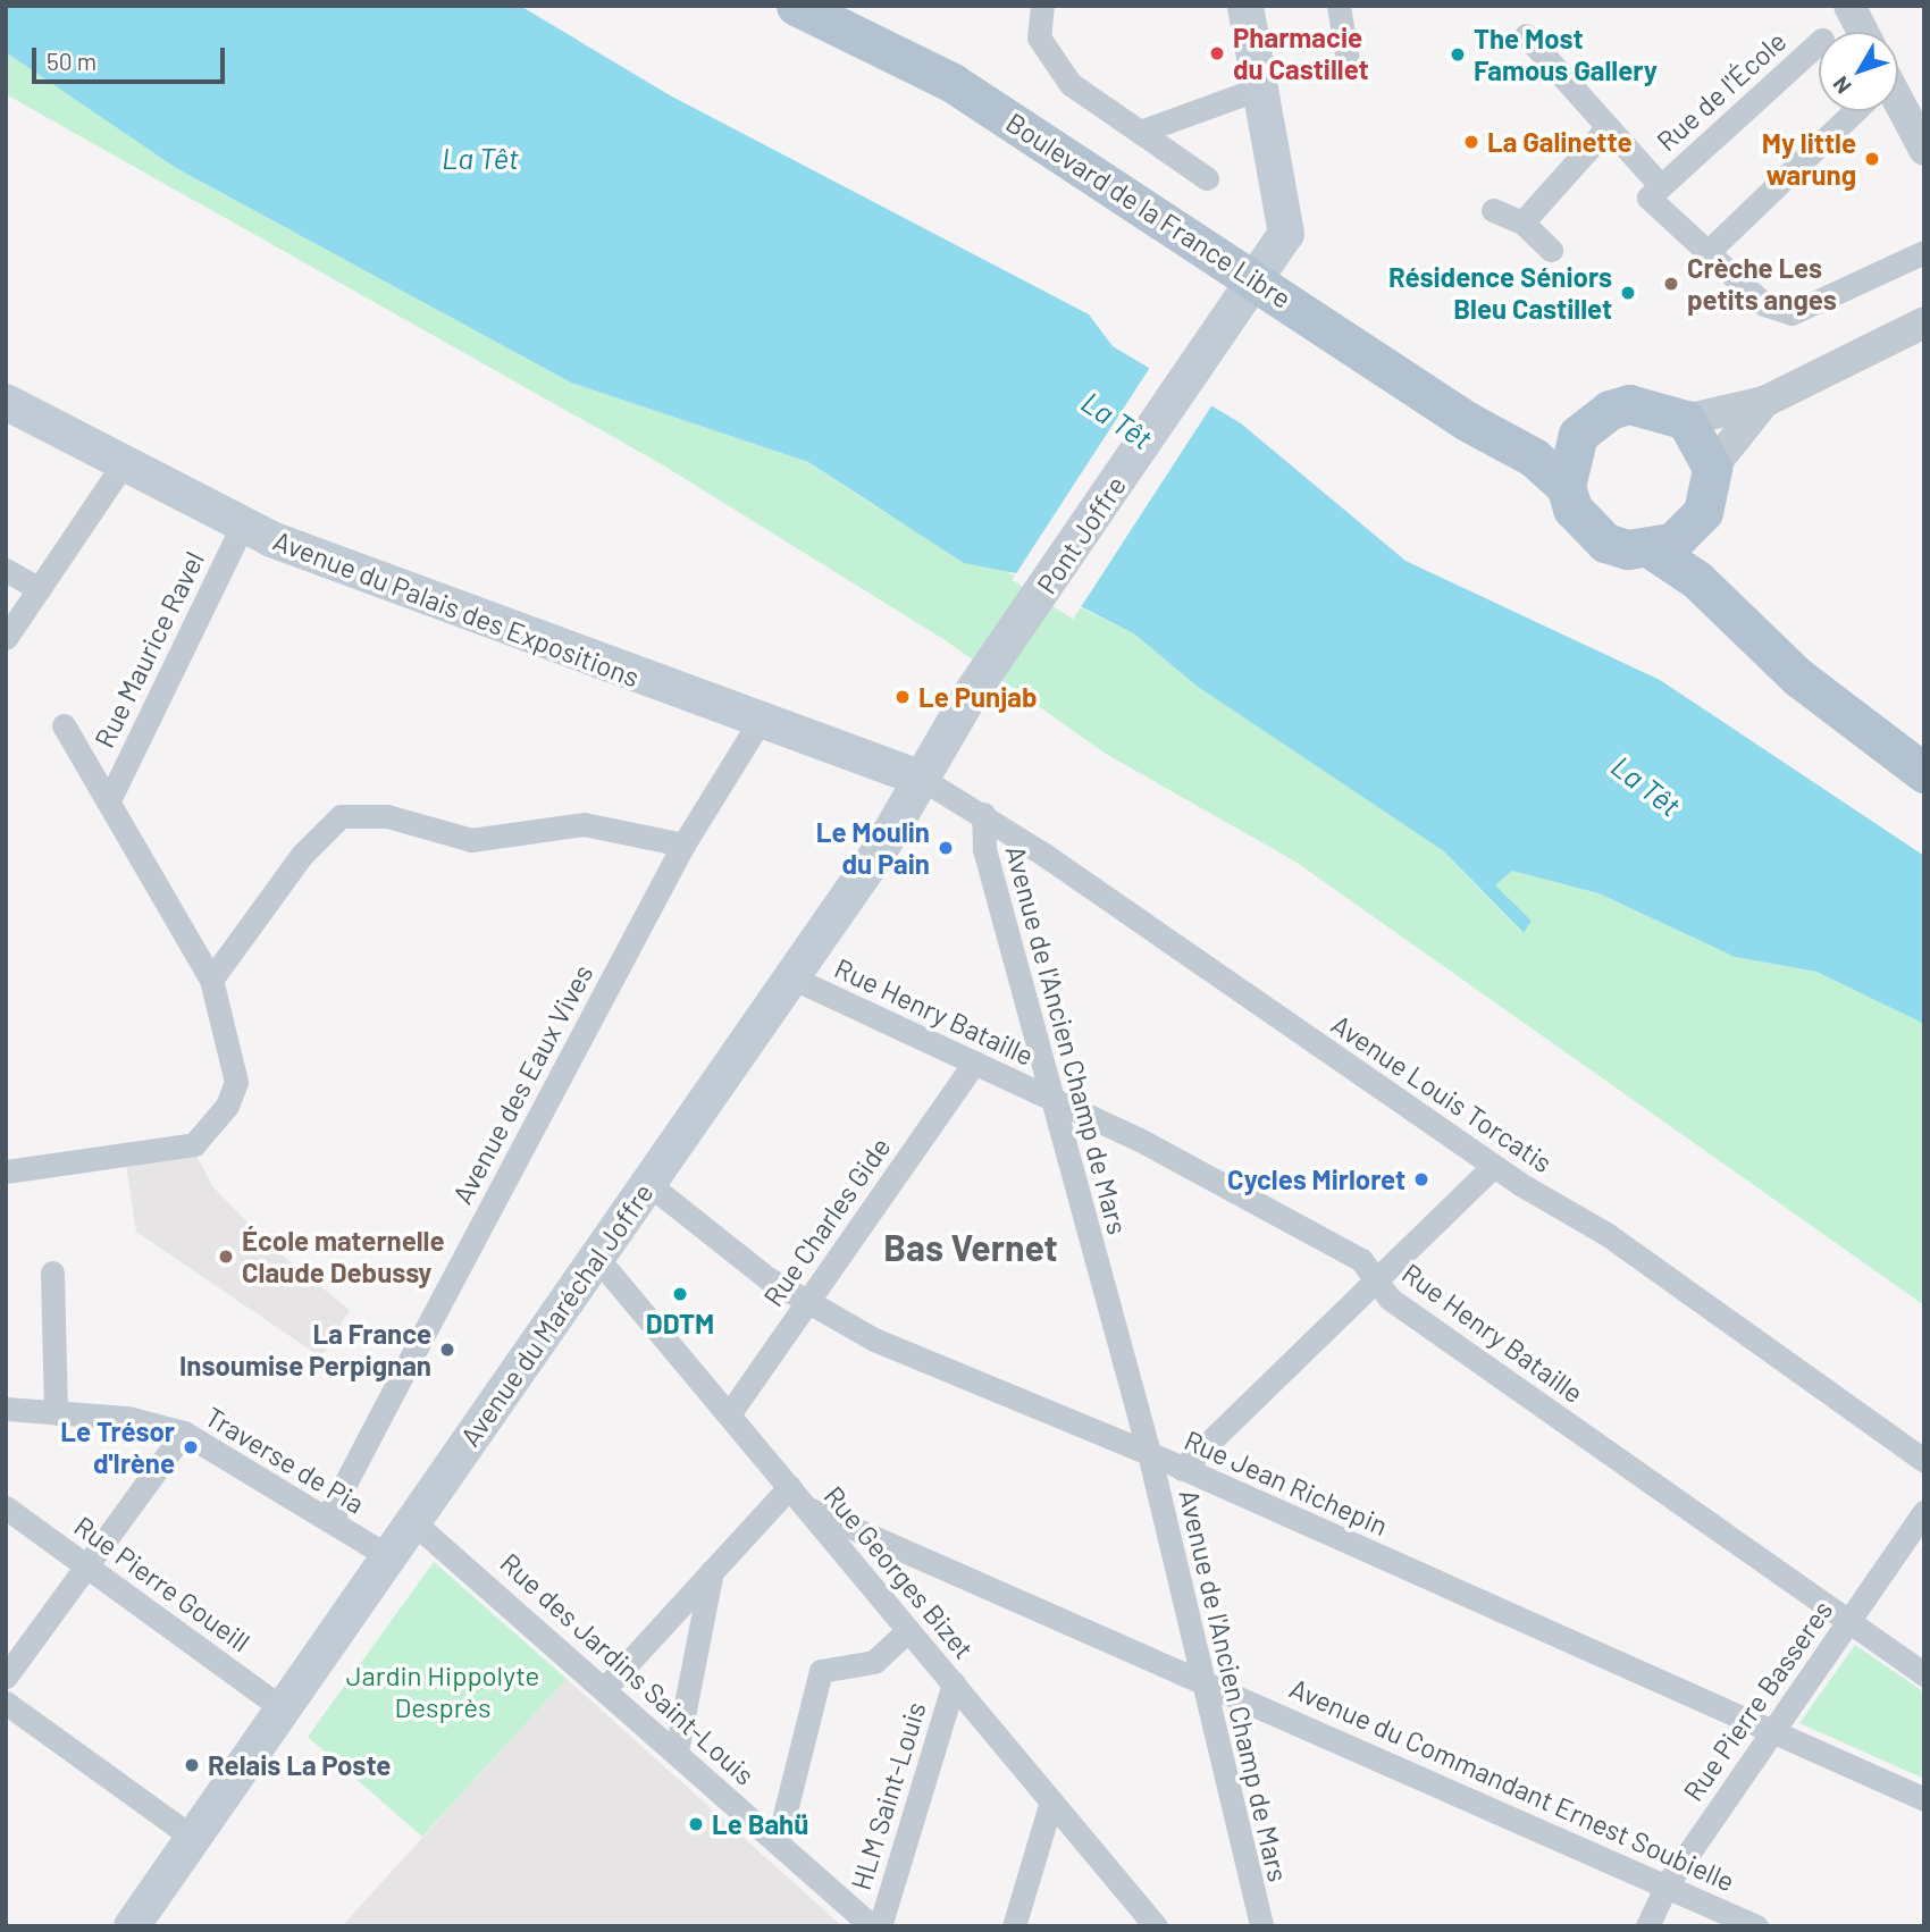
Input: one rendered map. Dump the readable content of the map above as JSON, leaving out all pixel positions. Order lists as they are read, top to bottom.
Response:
{
  "streets": {
    "main road": [
      "Boulevard de la France Libre",
      "Pont Joffre",
      "Avenue du Palais des Expositions",
      "Avenue du Maréchal Joffre"
    ],
    "street": [
      "Rue de l'École",
      "Rue Maurice Ravel",
      "Rue Henry Bataille",
      "Avenue de l'Ancien Champ de Mars",
      "Avenue des Eaux Vives",
      "Avenue Louis Torcatis",
      "Rue Charles Gide",
      "Traverse de Pia",
      "Rue Jean Richepin",
      "Rue Georges Bizet",
      "Rue Pierre Goueill",
      "Rue des Jardins Saint-Louis",
      "Rue Pierre Basseres",
      "Avenue du Commandant Ernest Soubielle",
      "HLM Saint-Louis"
    ]
  },
  "crossings": [
    ["Pont Joffre", "Avenue du Maréchal Joffre"],
    ["Avenue du Palais des Expositions", "Rue Maurice Ravel"],
    ["Avenue du Palais des Expositions", "Avenue des Eaux Vives"],
    ["Avenue du Palais des Expositions", "Avenue Louis Torcatis"],
    ["Avenue du Palais des Expositions", "Avenue du Maréchal Joffre"],
    ["Rue Henry Bataille", "Avenue de l'Ancien Champ de Mars"],
    ["Rue Henry Bataille", "Rue Charles Gide"],
    ["Rue Henry Bataille", "Avenue du Maréchal Joffre"],
    ["Rue Henry Bataille", "Rue Pierre Basseres"],
    ["Avenue de l'Ancien Champ de Mars", "Avenue Louis Torcatis"],
    ["Avenue de l'Ancien Champ de Mars", "Rue Jean Richepin"],
    ["Avenue de l'Ancien Champ de Mars", "Avenue du Commandant Ernest Soubielle"],
    ["Avenue des Eaux Vives", "Traverse de Pia"],
    ["Avenue Louis Torcatis", "Avenue du Maréchal Joffre"],
    ["Rue Charles Gide", "Rue Jean Richepin"],
    ["Rue Charles Gide", "Rue Georges Bizet"],
    ["Avenue du Maréchal Joffre", "Traverse de Pia"],
    ["Avenue du Maréchal Joffre", "Rue Jean Richepin"],
    ["Avenue du Maréchal Joffre", "Rue Georges Bizet"],
    ["Avenue du Maréchal Joffre", "Rue Pierre Goueill"],
    ["Avenue du Maréchal Joffre", "Rue des Jardins Saint-Louis"],
    ["Rue Jean Richepin", "Rue Pierre Basseres"],
    ["Rue Georges Bizet", "Avenue du Commandant Ernest Soubielle"],
    ["Rue Georges Bizet", "HLM Saint-Louis"],
    ["Rue Pierre Basseres", "Avenue du Commandant Ernest Soubielle"]
  ],
  "districts": ["Bas Vernet"],
  "water": ["La Têt"],
  "parks": ["Jardin Hippolyte Desprès"],
  "places": [
    "Pharmacie du Castillet",
    "The Most Famous Gallery",
    "La Galinette",
    "My little warung",
    "Crèche Les petits anges",
    "Résidence Séniors Bleu Castillet",
    "Le Punjab",
    "Le Moulin du Pain",
    "Cycles Mirloret",
    "École maternelle Claude Debussy",
    "DDTM",
    "La France Insoumise Perpignan",
    "Le Trésor d'Irène",
    "Relais La Poste",
    "Le Bahü"
  ],
  "scale_bar": "50 m",
  "north": "bottom left"
}
